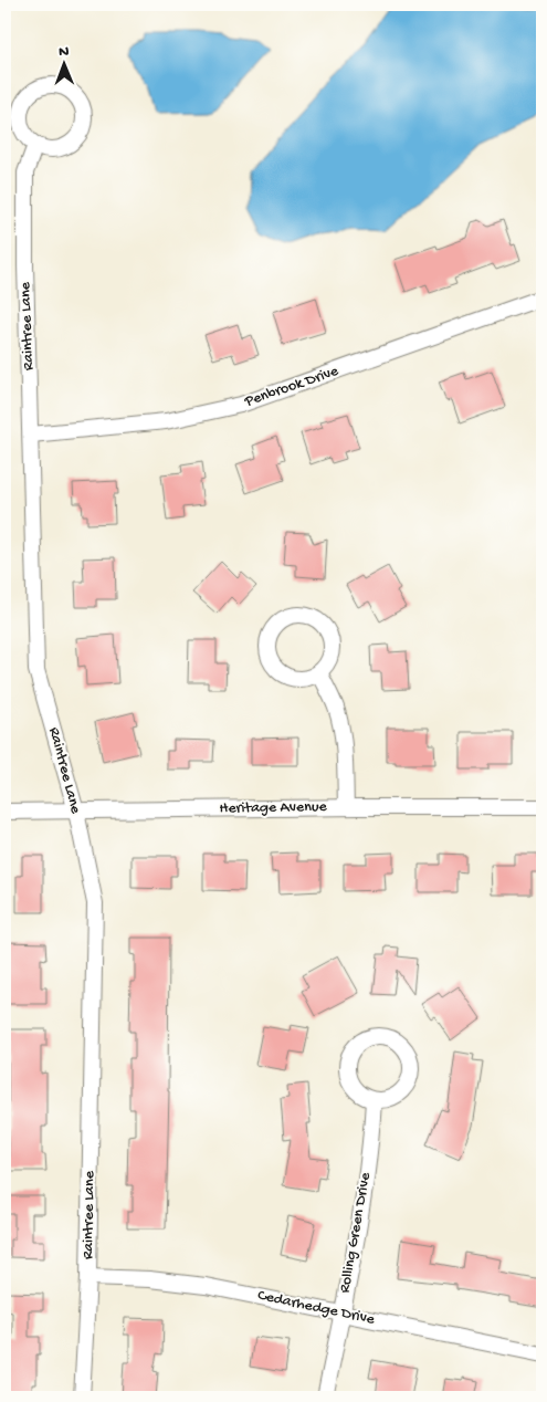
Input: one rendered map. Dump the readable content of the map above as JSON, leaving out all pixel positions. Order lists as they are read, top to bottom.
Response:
{
  "streets": {
    "street": [
      "Raintree Lane",
      "Penbrook Drive",
      "Heritage Avenue",
      "Rolling Green Drive",
      "Cedarhedge Drive"
    ]
  },
  "crossings": [
    ["Raintree Lane", "Penbrook Drive"],
    ["Raintree Lane", "Heritage Avenue"],
    ["Raintree Lane", "Cedarhedge Drive"],
    ["Rolling Green Drive", "Cedarhedge Drive"]
  ],
  "north": "top"
}
